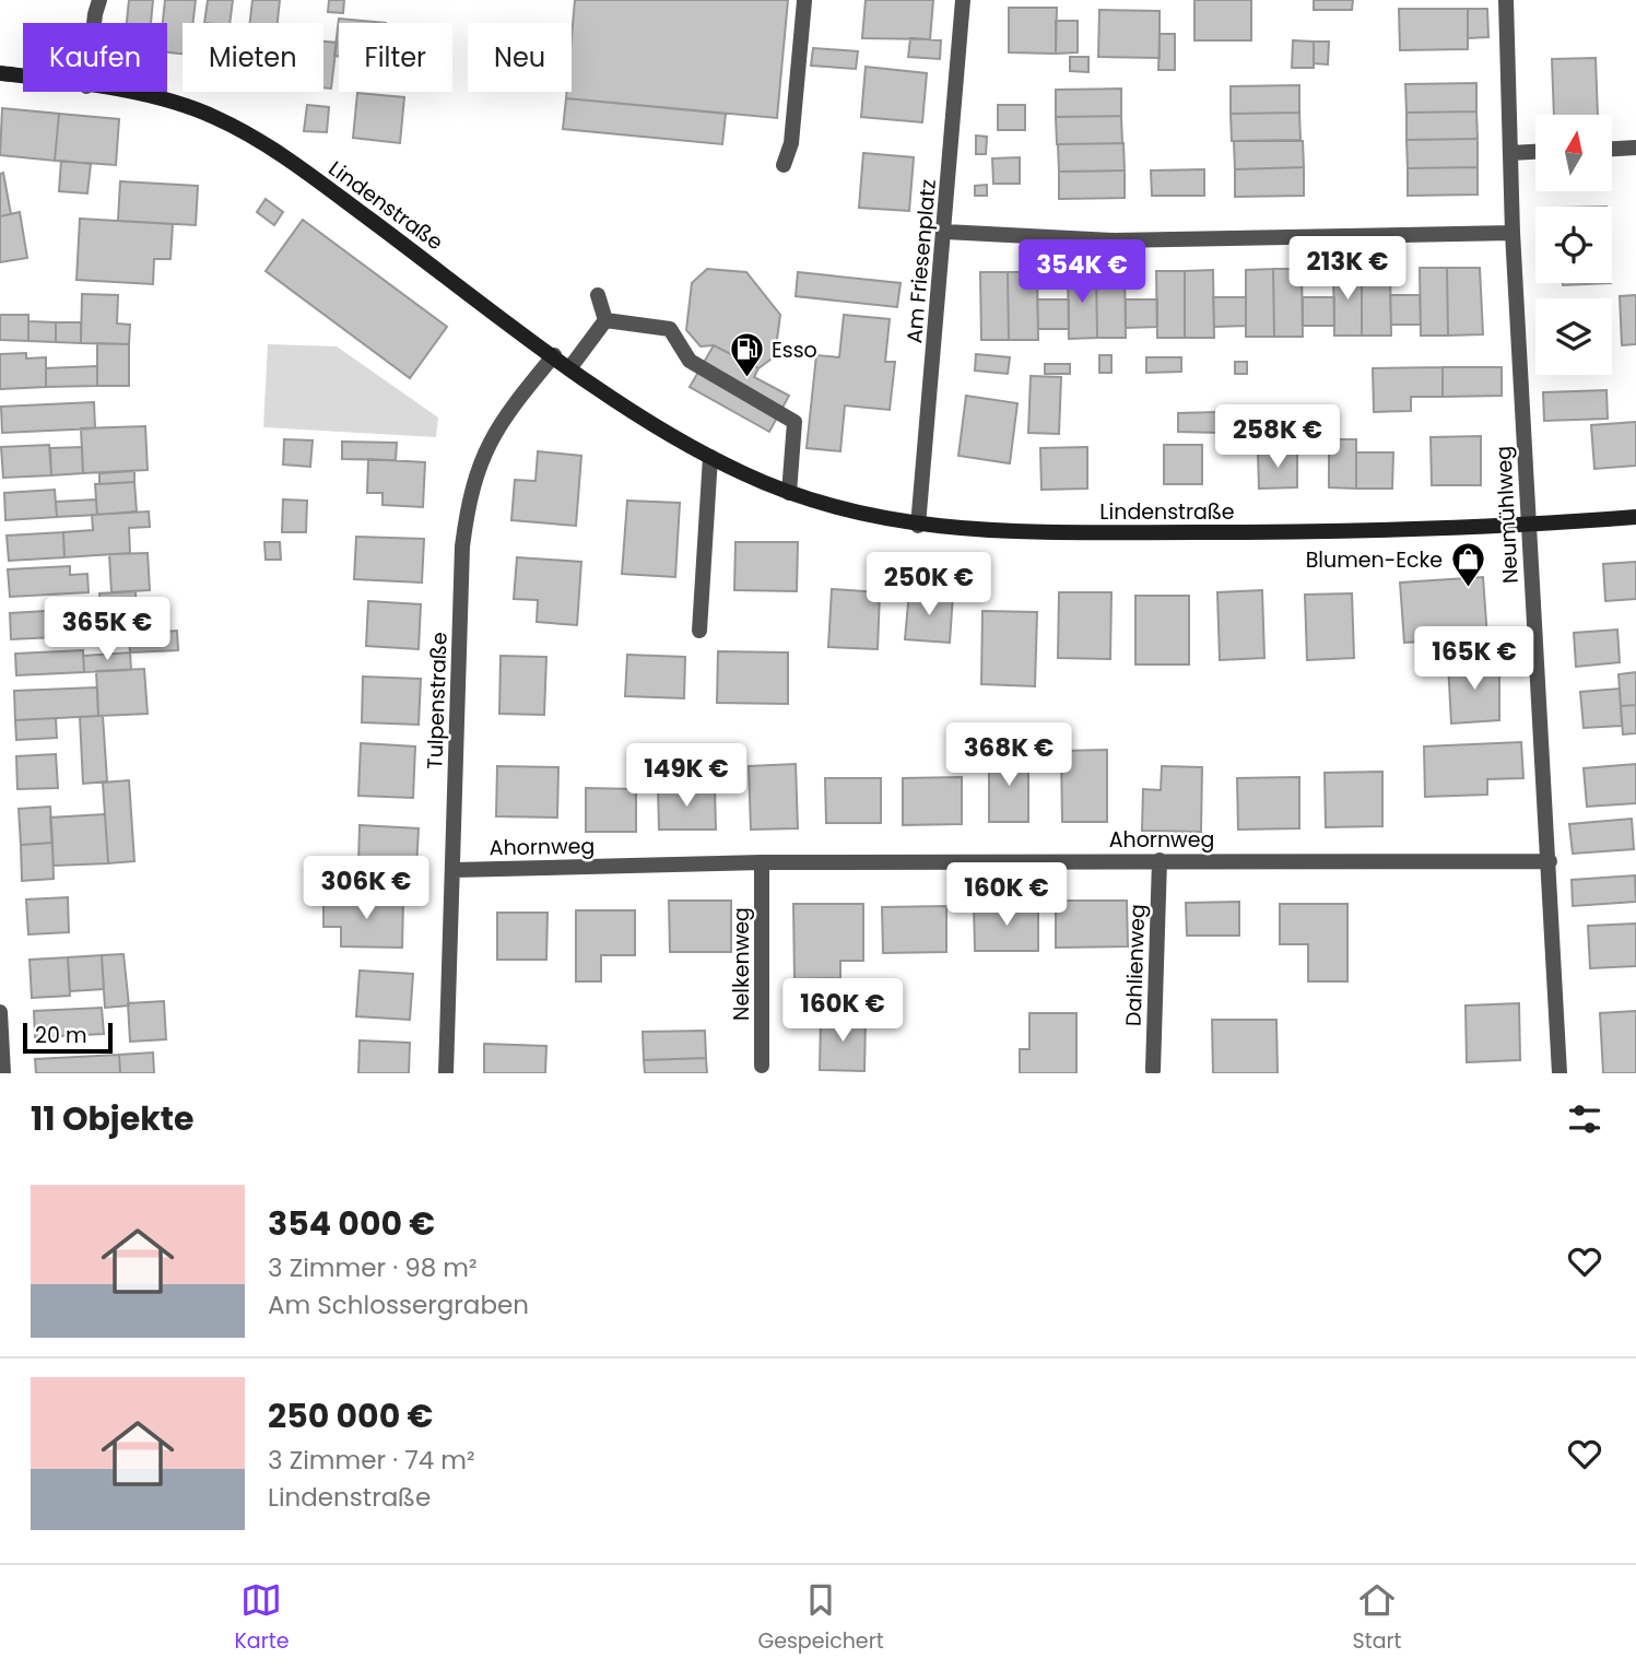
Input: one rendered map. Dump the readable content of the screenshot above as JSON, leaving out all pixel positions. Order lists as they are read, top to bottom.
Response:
{
  "streets": {
    "main road": ["Lindenstraße"],
    "street": [
      "Am Friesenplatz",
      "Neumühlweg",
      "Tulpenstraße",
      "Ahornweg",
      "Nelkenweg",
      "Dahlienweg"
    ]
  },
  "crossings": [
    ["Lindenstraße", "Am Friesenplatz"],
    ["Lindenstraße", "Neumühlweg"],
    ["Lindenstraße", "Tulpenstraße"],
    ["Neumühlweg", "Ahornweg"],
    ["Tulpenstraße", "Ahornweg"],
    ["Ahornweg", "Nelkenweg"],
    ["Ahornweg", "Dahlienweg"]
  ],
  "places": {
    "fuel station": ["Esso"],
    "shop": ["Blumen-Ecke"]
  },
  "scale_bar": "20 m",
  "north": "top",
  "page": {
    "chip": [
      "Kaufen",
      "Mieten",
      "Filter",
      "Neu"
    ],
    "price": [
      "213K €",
      "354K €",
      "258K €",
      "250K €",
      "365K €",
      "165K €",
      "368K €",
      "149K €",
      "306K €",
      "160K €",
      "160K €"
    ],
    "scale": "20 m",
    "heading": "11 Objekte",
    "list": [
      {
        "name": "354 000 €",
        "note": "3 Zimmer · 98 m² · Am Schlossergraben"
      },
      {
        "name": "250 000 €",
        "note": "3 Zimmer · 74 m² · Lindenstraße"
      }
    ],
    "tabs": ["Karte", "Gespeichert", "Start"]
  }
}
